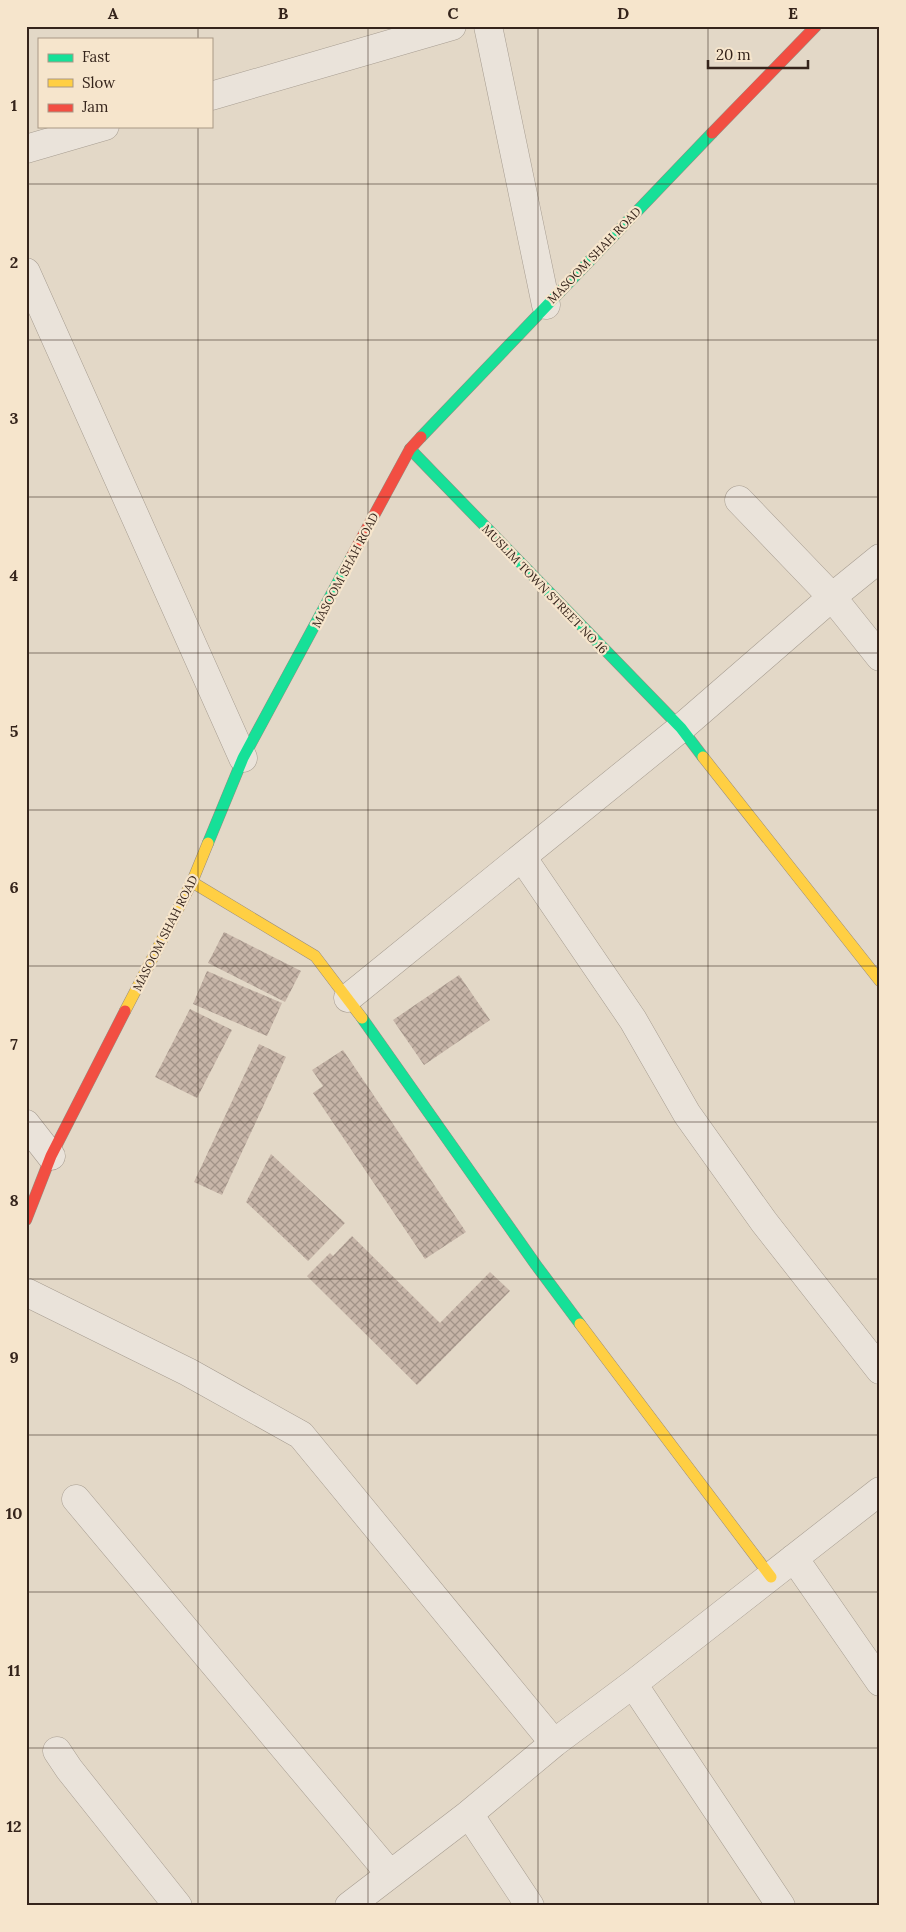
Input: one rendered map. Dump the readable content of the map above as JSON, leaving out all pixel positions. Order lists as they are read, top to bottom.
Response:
{
  "streets": {
    "street": ["MASOOM SHAH ROAD", "MUSLIM TOWN STREET NO 16"]
  },
  "crossings": [
    ["MASOOM SHAH ROAD", "MUSLIM TOWN STREET NO 16"]
  ],
  "legend": ["Fast", "Slow", "Jam"],
  "scale_bar": "20 m",
  "grid": {
    "columns": [
      "A",
      "B",
      "C",
      "D",
      "E"
    ],
    "rows": [
      "1",
      "2",
      "3",
      "4",
      "5",
      "6",
      "7",
      "8",
      "9",
      "10",
      "11",
      "12"
    ]
  }
}
